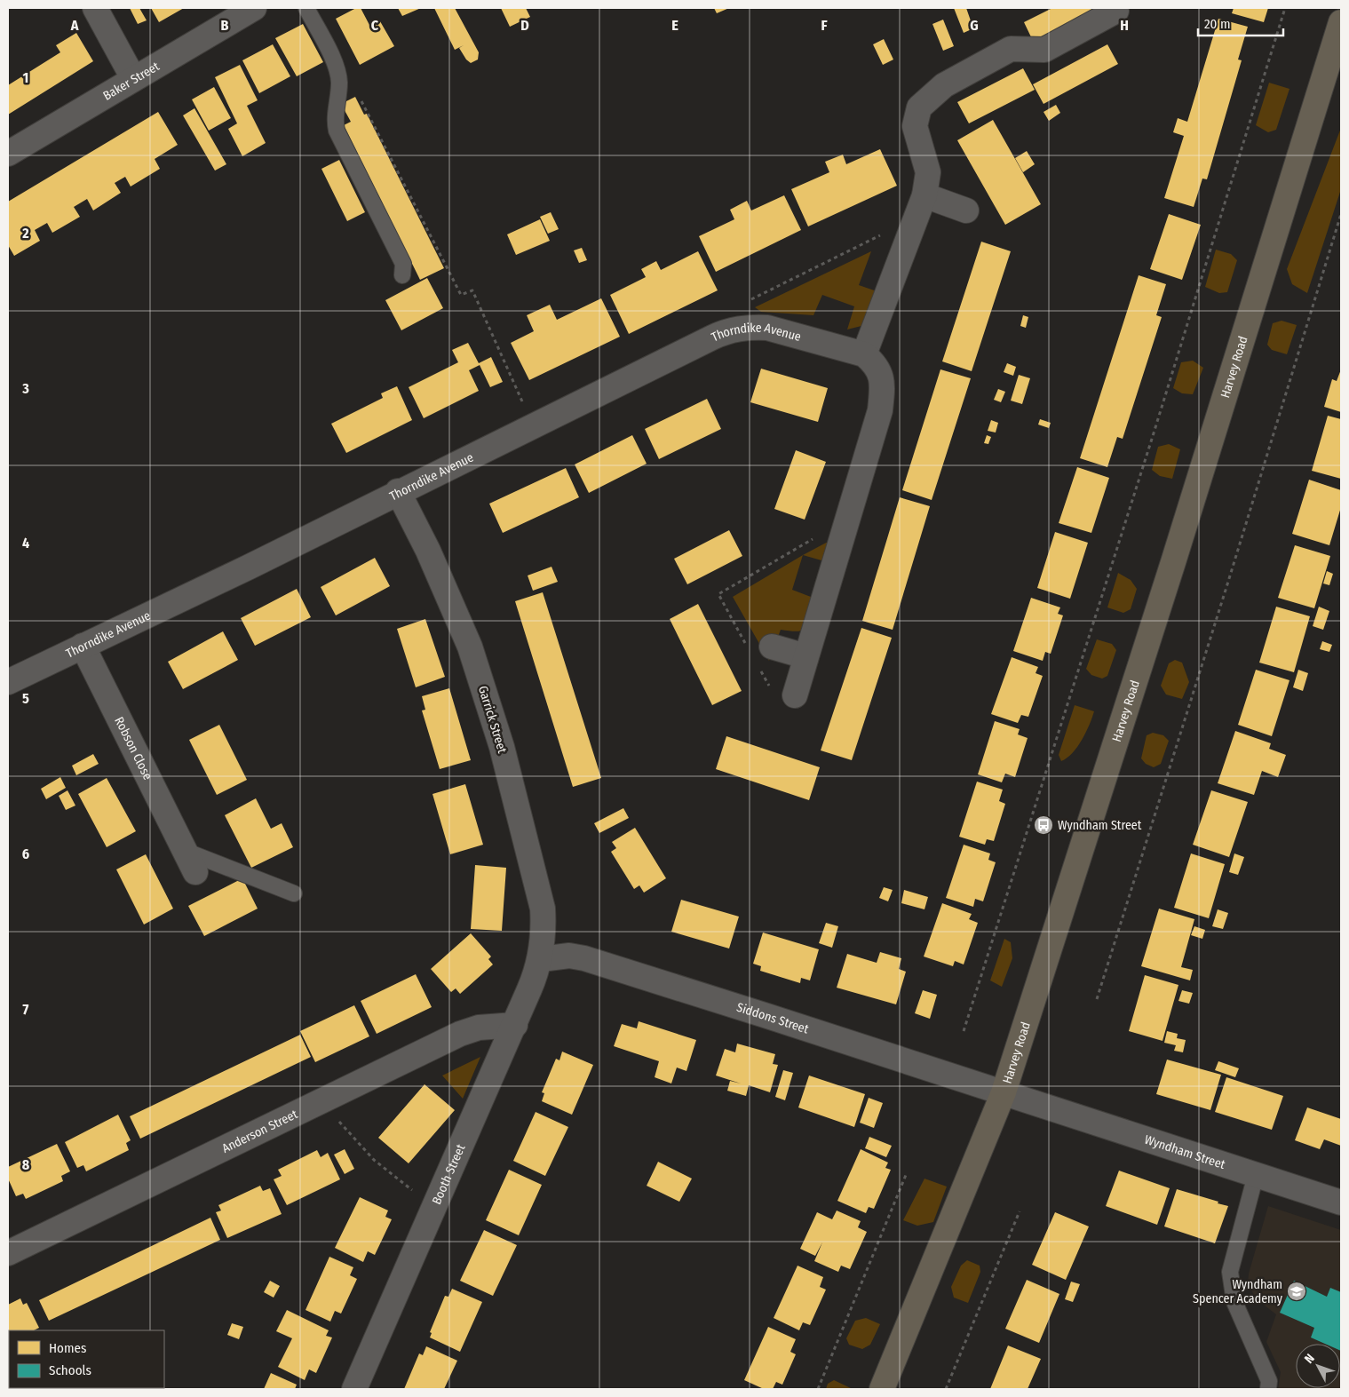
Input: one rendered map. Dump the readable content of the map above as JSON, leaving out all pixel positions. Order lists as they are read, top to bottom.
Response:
{
  "streets": {
    "highway": ["Harvey Road"],
    "street": [
      "Baker Street",
      "Thorndike Avenue",
      "Garrick Street",
      "Robson Close",
      "Siddons Street",
      "Anderson Street",
      "Wyndham Street",
      "Booth Street"
    ]
  },
  "crossings": [
    ["Thorndike Avenue", "Garrick Street"],
    ["Thorndike Avenue", "Robson Close"],
    ["Harvey Road", "Siddons Street"],
    ["Harvey Road", "Wyndham Street"],
    ["Garrick Street", "Siddons Street"],
    ["Garrick Street", "Booth Street"],
    ["Siddons Street", "Wyndham Street"],
    ["Siddons Street", "Booth Street"],
    ["Anderson Street", "Booth Street"]
  ],
  "places": {
    "bus stop": ["Wyndham Street"],
    "school or university": ["Wyndham Spencer Academy"]
  },
  "legend": ["Homes", "Schools"],
  "scale_bar": "20 m",
  "north": "top left",
  "grid": {
    "columns": [
      "A",
      "B",
      "C",
      "D",
      "E",
      "F",
      "G",
      "H"
    ],
    "rows": [
      "1",
      "2",
      "3",
      "4",
      "5",
      "6",
      "7",
      "8"
    ]
  }
}
